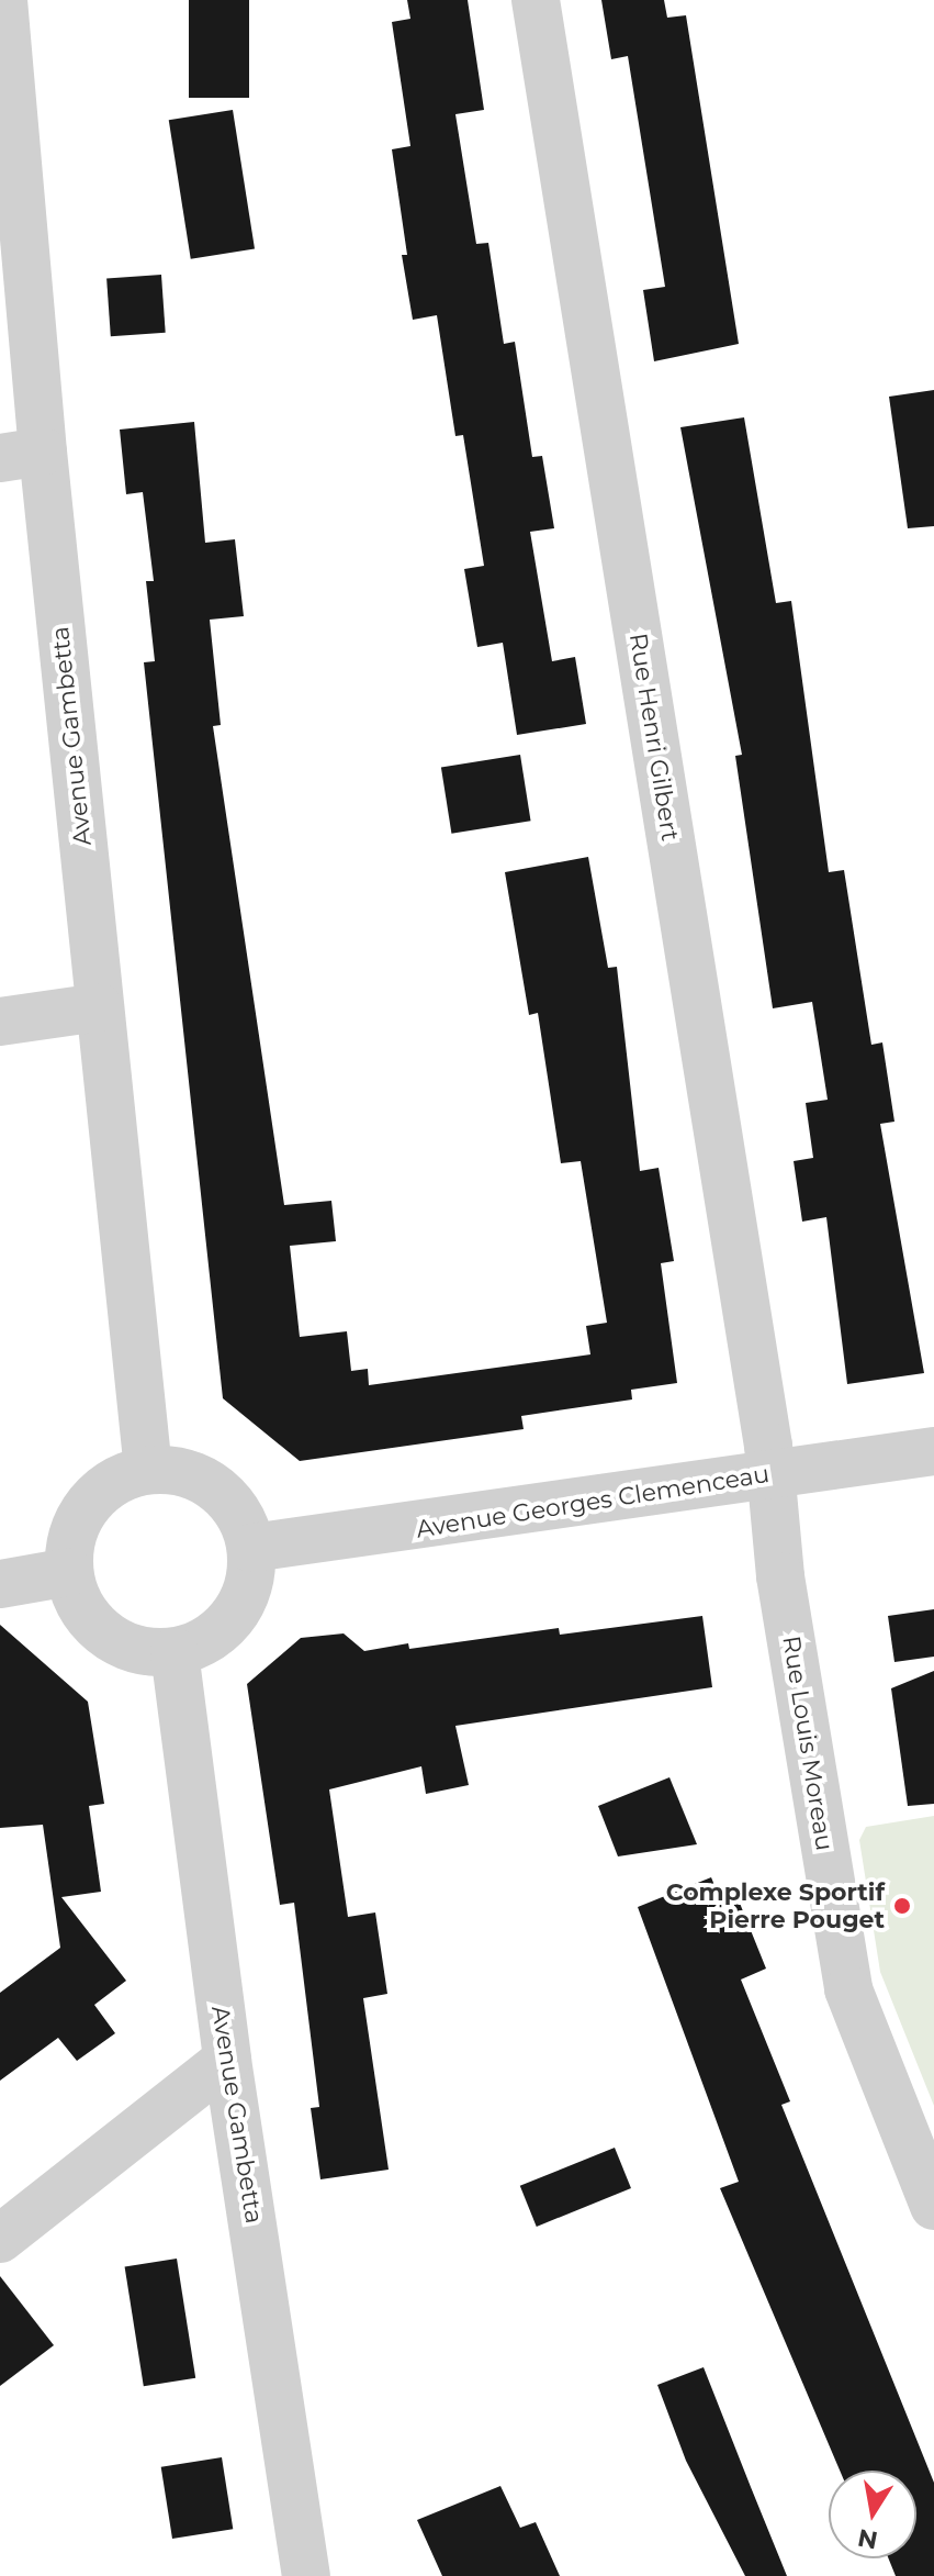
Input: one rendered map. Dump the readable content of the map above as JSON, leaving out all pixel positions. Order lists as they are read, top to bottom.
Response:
{
  "streets": {
    "street": [
      "Avenue Gambetta",
      "Rue Henri Gilbert",
      "Avenue Georges Clemenceau",
      "Rue Louis Moreau"
    ]
  },
  "crossings": [
    ["Avenue Gambetta", "Avenue Georges Clemenceau"],
    ["Rue Henri Gilbert", "Avenue Georges Clemenceau"],
    ["Rue Henri Gilbert", "Rue Louis Moreau"],
    ["Avenue Georges Clemenceau", "Rue Louis Moreau"]
  ],
  "places": ["Complexe Sportif Pierre Pouget"],
  "north": "bottom"
}
